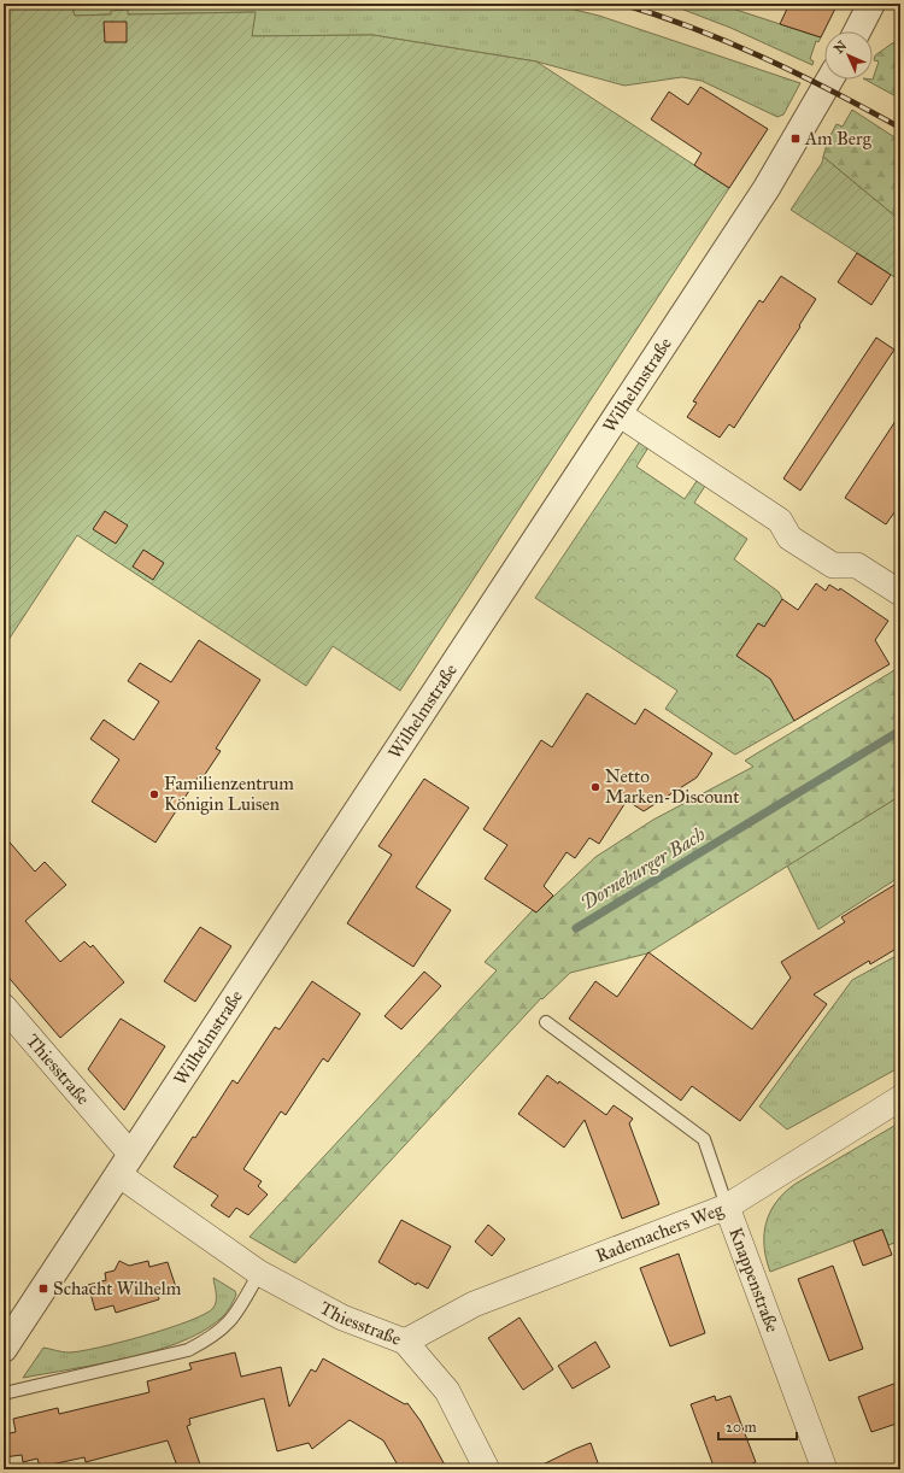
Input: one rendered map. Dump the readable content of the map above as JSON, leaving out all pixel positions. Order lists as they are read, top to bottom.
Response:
{
  "streets": {
    "street": [
      "Wilhelmstraße",
      "Thiesstraße",
      "Rademachers Weg",
      "Knappenstraße"
    ]
  },
  "crossings": [
    ["Wilhelmstraße", "Thiesstraße"],
    ["Thiesstraße", "Rademachers Weg"],
    ["Rademachers Weg", "Knappenstraße"]
  ],
  "water": ["Dorneburger Bach"],
  "places": {
    "transit": ["Am Berg", "Schacht Wilhelm"],
    "other": ["Netto Marken-Discount", "Familienzentrum Königin Luisen"]
  },
  "scale_bar": "20 m",
  "north": "top left"
}
